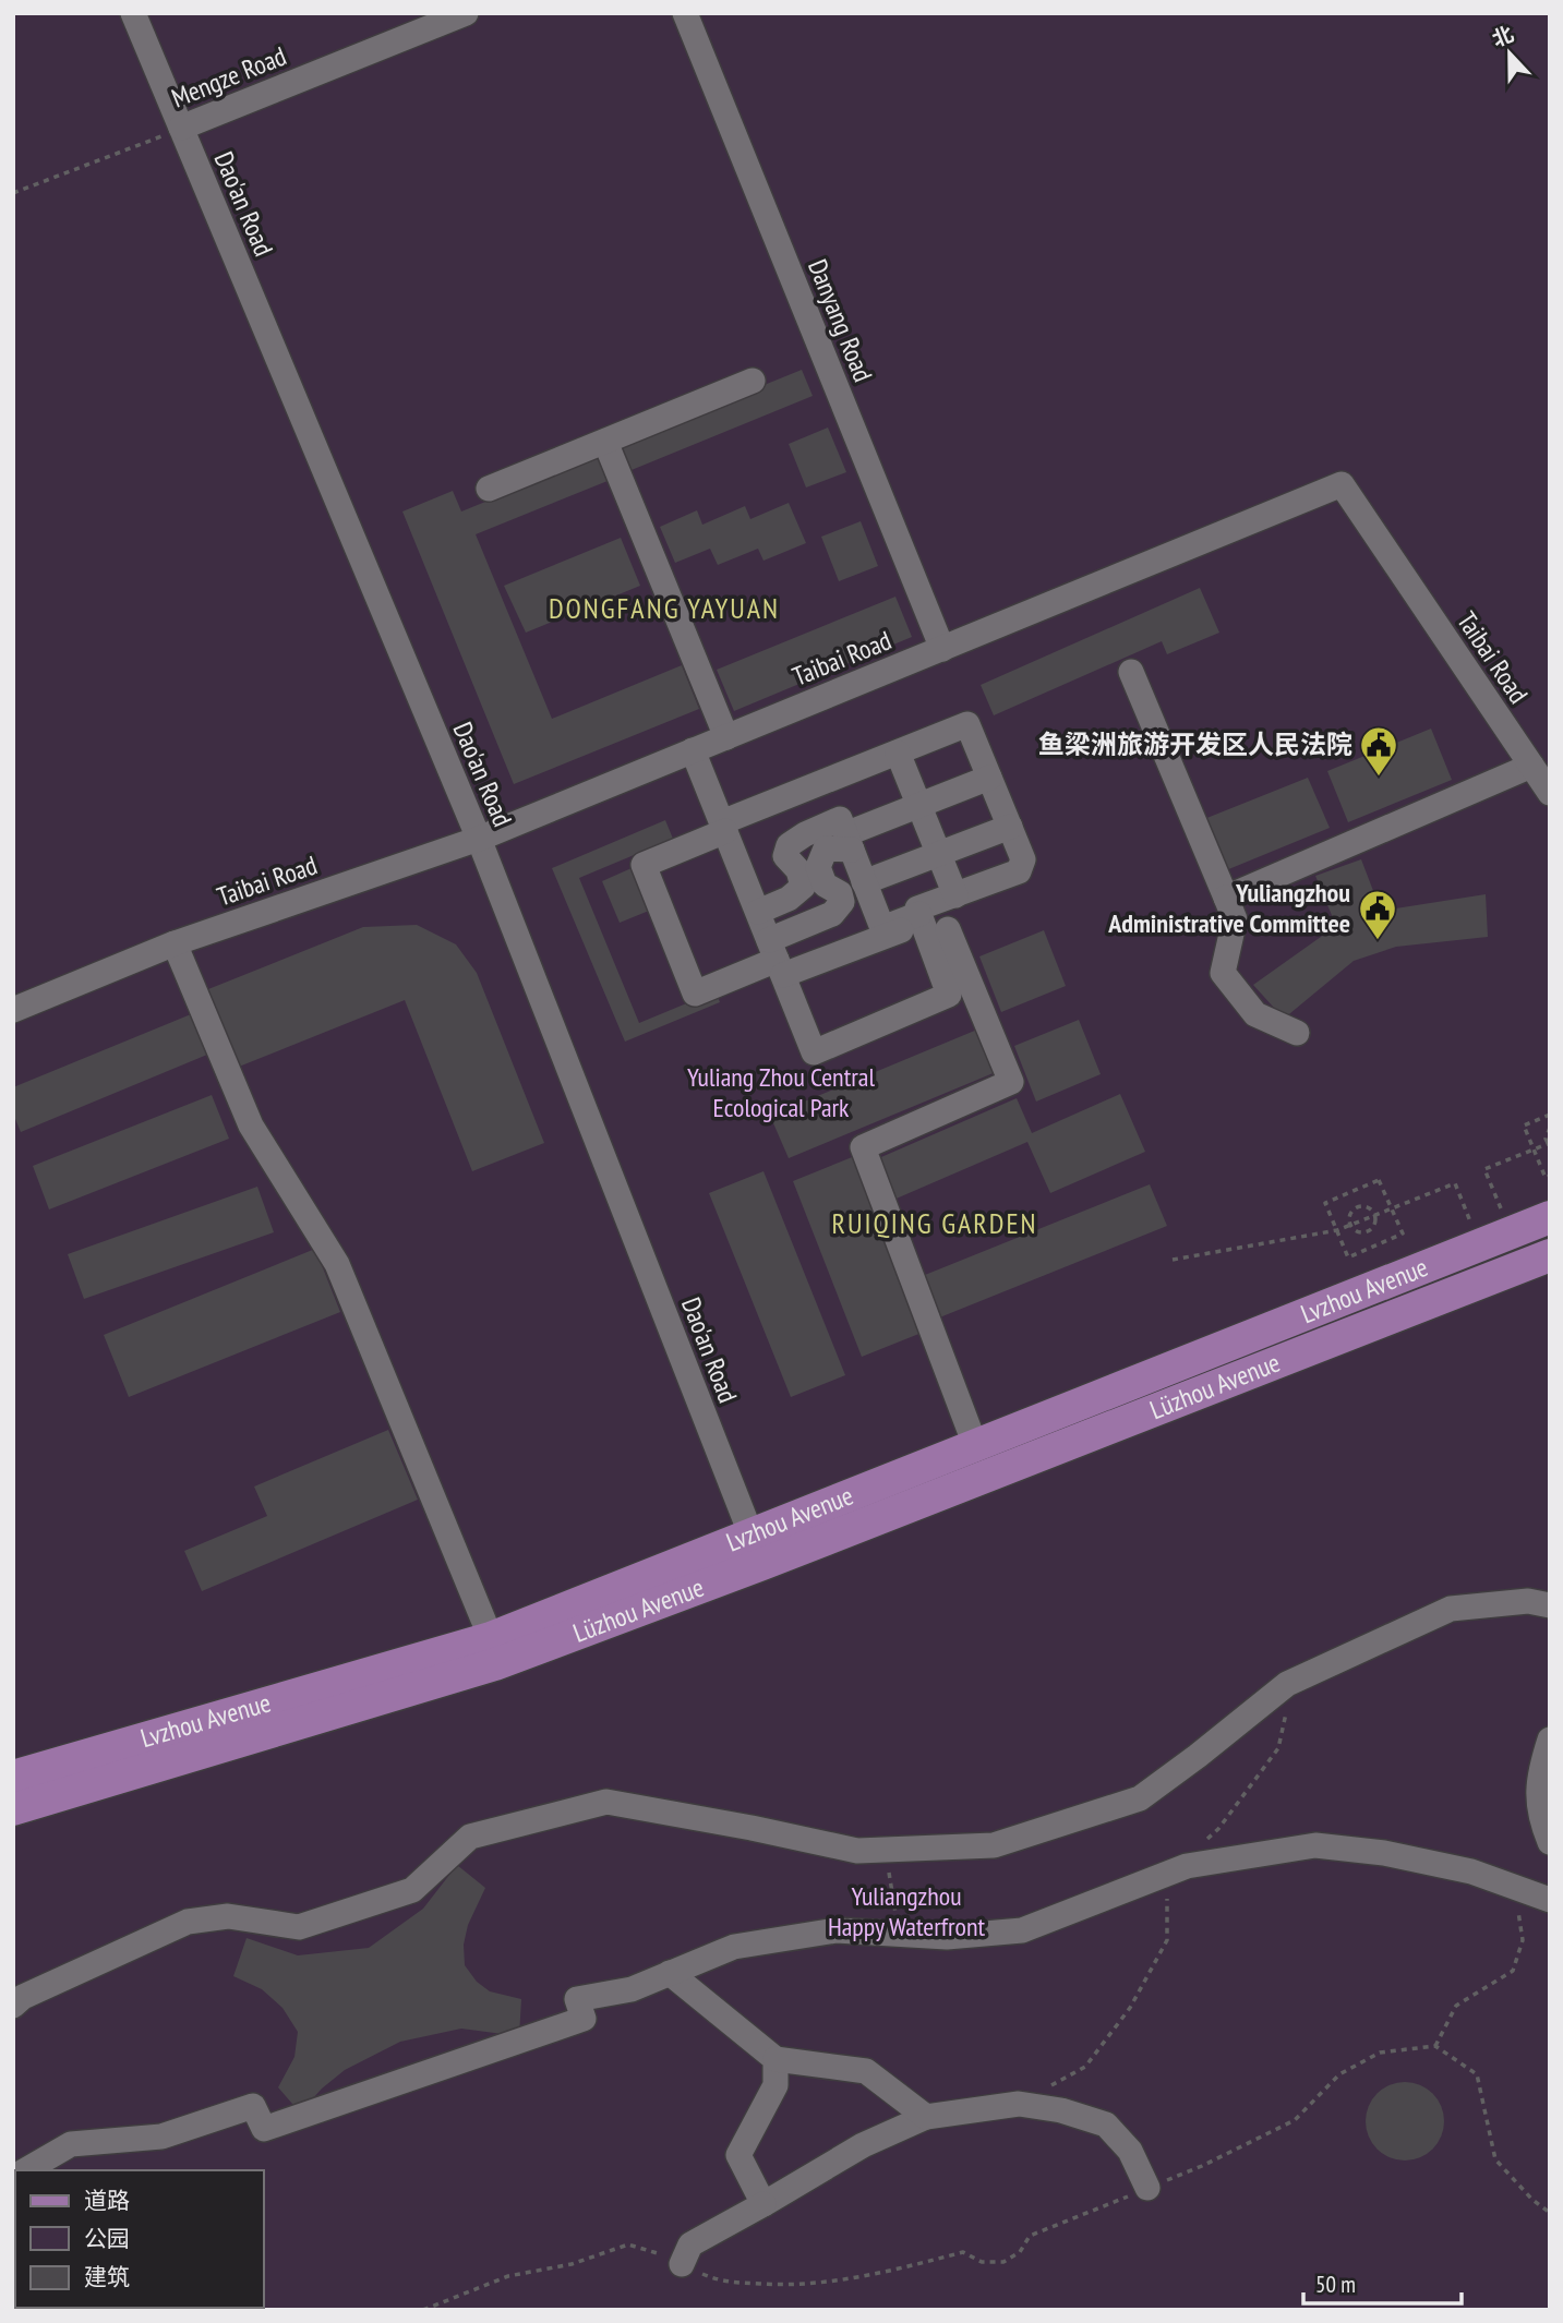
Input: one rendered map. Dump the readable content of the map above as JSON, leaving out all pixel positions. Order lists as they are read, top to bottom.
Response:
{
  "streets": {
    "main road": ["Lvzhou Avenue", "Lüzhou Avenue"],
    "street": [
      "Mengze Road",
      "Dao'an Road",
      "Danyang Road",
      "Taibai Road"
    ]
  },
  "crossings": [
    ["Mengze Road", "Dao'an Road"],
    ["Dao'an Road", "Taibai Road"],
    ["Dao'an Road", "Lvzhou Avenue"],
    ["Dao'an Road", "Lüzhou Avenue"],
    ["Danyang Road", "Taibai Road"],
    ["Lvzhou Avenue", "Lüzhou Avenue"]
  ],
  "districts": ["DONGFANG YAYUAN", "RUIQING GARDEN"],
  "parks": ["Yuliang Zhou Central Ecological Park", "Yuliangzhou Happy Waterfront"],
  "places": {
    "public building": ["鱼梁洲旅游开发区人民法院", "Yuliangzhou Administrative Committee"]
  },
  "legend": ["道路", "公园", "建筑"],
  "scale_bar": "50 m",
  "north": "top"
}
